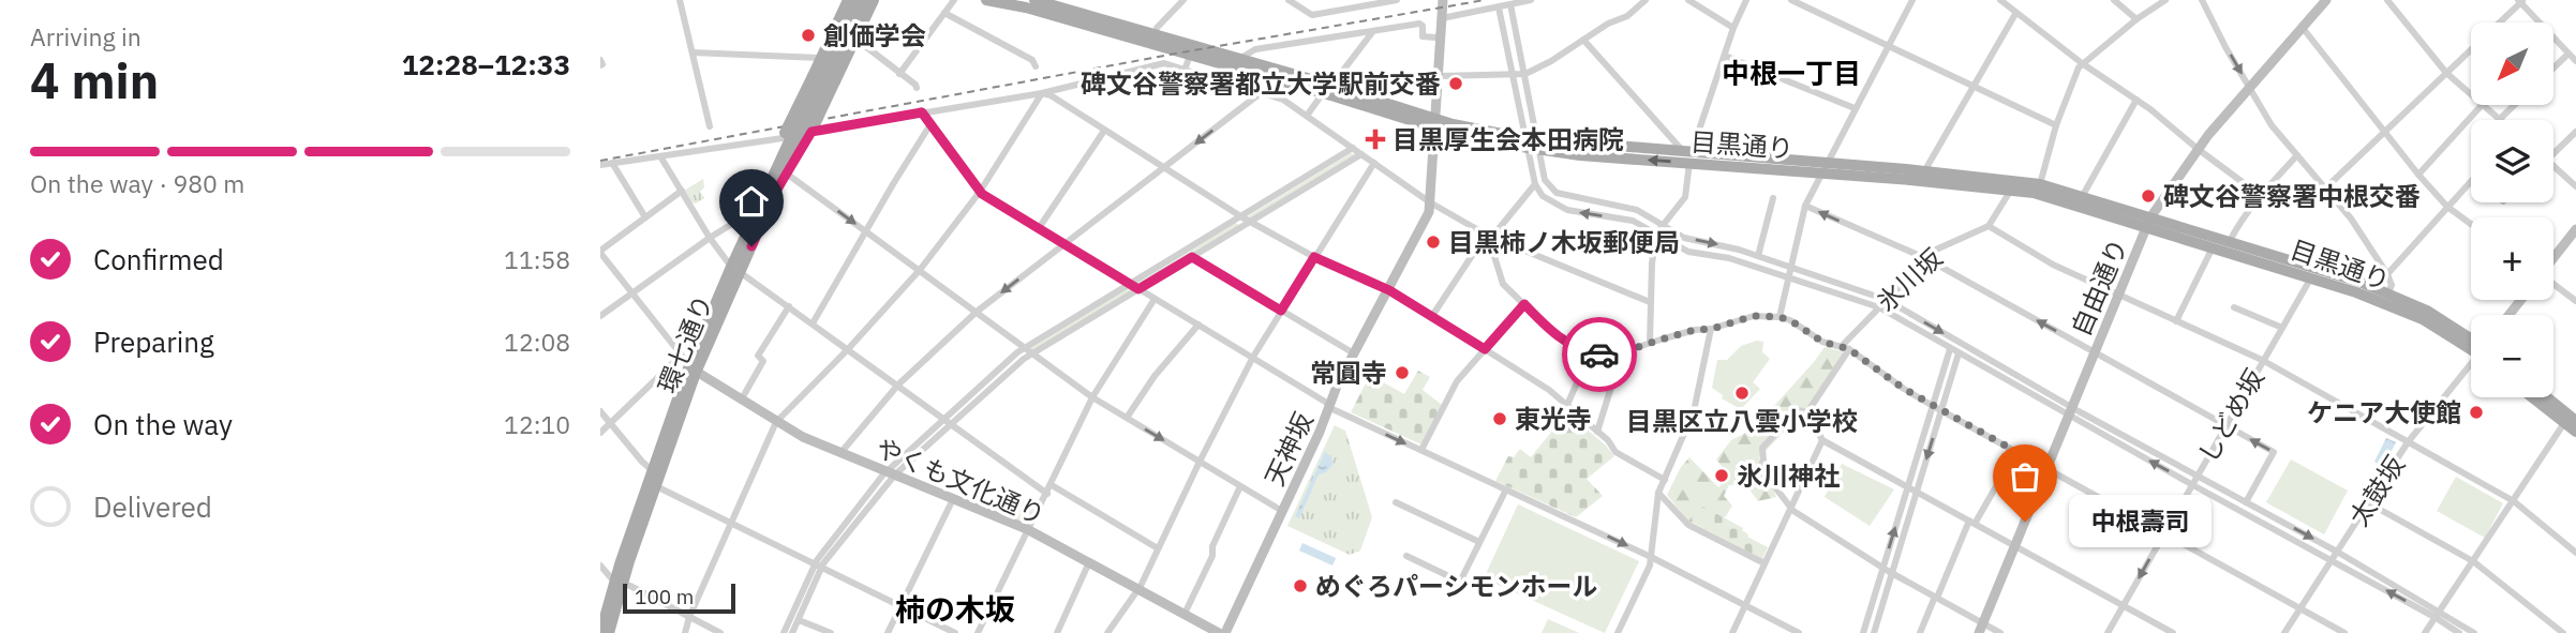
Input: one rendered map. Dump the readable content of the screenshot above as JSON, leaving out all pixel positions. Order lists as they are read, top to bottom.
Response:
{
  "streets": {
    "main road": ["目黒通り", "環七通り"],
    "street": [
      "氷川坂",
      "自由通り",
      "しどめ坂",
      "天神坂",
      "やくも文化通り",
      "太鼓坂"
    ]
  },
  "crossings": [
    ["目黒通り", "自由通り"],
    ["目黒通り", "しどめ坂"],
    ["目黒通り", "天神坂"],
    ["環七通り", "やくも文化通り"]
  ],
  "districts": ["中根一丁目", "柿の木坂"],
  "places": {
    "other": [
      "創価学会",
      "碑文谷警察署都立大学駅前交番",
      "碑文谷警察署中根交番",
      "目黒柿ノ木坂郵便局",
      "常圓寺",
      "目黒区立八雲小学校",
      "ケニア大使館",
      "東光寺",
      "氷川神社",
      "中根壽司",
      "めぐろパーシモンホール"
    ],
    "health": ["目黒厚生会本田病院"]
  },
  "scale_bar": "100 m",
  "north": "bottom left",
  "page": {
    "heading": ["4 min", "Arriving in", "12:28–12:33"],
    "map_buttons": ["+", "−"],
    "bar": "On the way · 980 m",
    "list": [
      ["Confirmed", "11:58"],
      ["Preparing", "12:08"],
      ["On the way", "12:10"],
      "Delivered"
    ],
    "bubble": "中根壽司",
    "scale": "100 m"
  }
}
